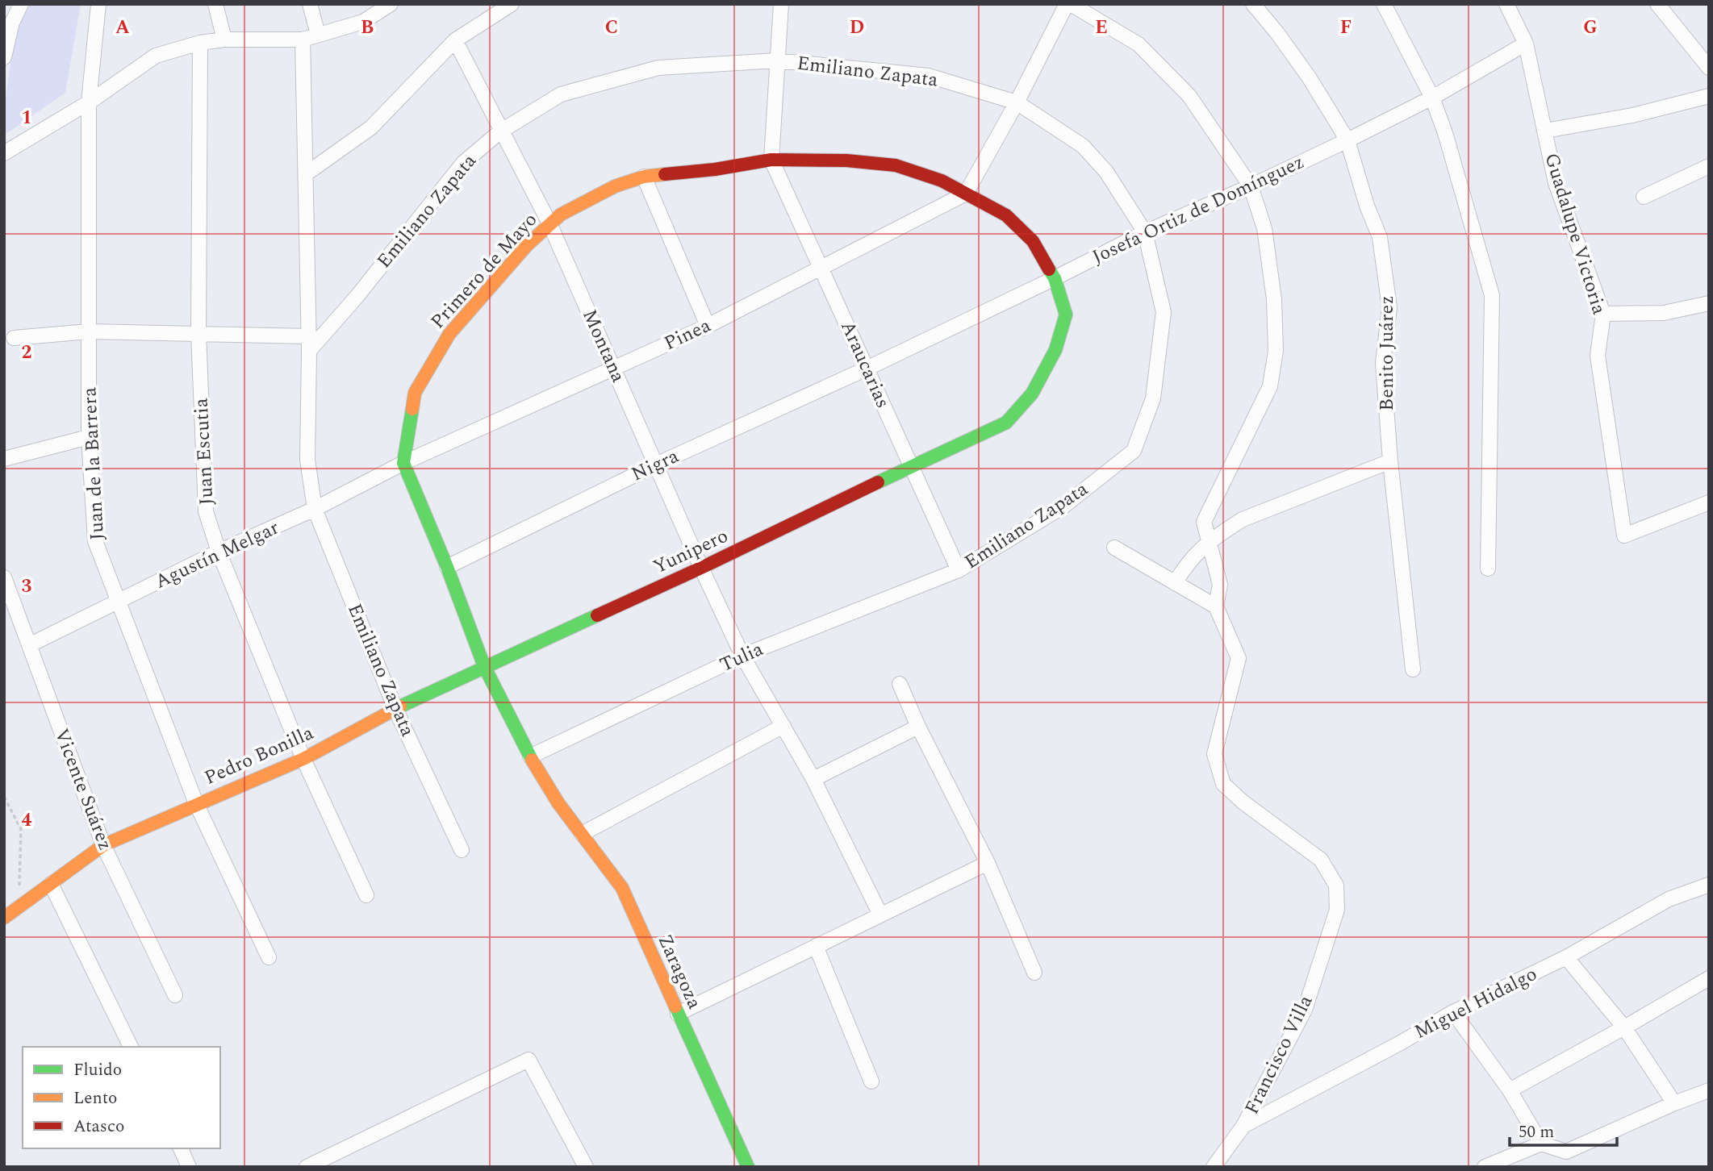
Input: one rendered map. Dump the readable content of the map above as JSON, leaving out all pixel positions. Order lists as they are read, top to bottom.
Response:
{
  "streets": {
    "street": [
      "Emiliano Zapata",
      "Josefa Ortiz de Domínguez",
      "Guadalupe Victoria",
      "Primero de Mayo",
      "Pinea",
      "Montana",
      "Benito Juárez",
      "Araucarias",
      "Juan Escutia",
      "Juan de la Barrera",
      "Nigra",
      "Yunipero",
      "Agustín Melgar",
      "Tulia",
      "Pedro Bonilla",
      "Vicente Suárez",
      "Zaragoza",
      "Miguel Hidalgo",
      "Francisco Villa"
    ]
  },
  "crossings": [
    ["Emiliano Zapata", "Josefa Ortiz de Domínguez"],
    ["Emiliano Zapata", "Montana"],
    ["Emiliano Zapata", "Araucarias"],
    ["Emiliano Zapata", "Agustín Melgar"],
    ["Emiliano Zapata", "Tulia"],
    ["Emiliano Zapata", "Pedro Bonilla"],
    ["Josefa Ortiz de Domínguez", "Guadalupe Victoria"],
    ["Josefa Ortiz de Domínguez", "Benito Juárez"],
    ["Josefa Ortiz de Domínguez", "Araucarias"],
    ["Josefa Ortiz de Domínguez", "Nigra"],
    ["Primero de Mayo", "Pinea"],
    ["Primero de Mayo", "Montana"],
    ["Primero de Mayo", "Araucarias"],
    ["Primero de Mayo", "Agustín Melgar"],
    ["Pinea", "Montana"],
    ["Pinea", "Araucarias"],
    ["Pinea", "Agustín Melgar"],
    ["Montana", "Nigra"],
    ["Montana", "Yunipero"],
    ["Montana", "Tulia"],
    ["Araucarias", "Nigra"],
    ["Araucarias", "Yunipero"],
    ["Araucarias", "Tulia"],
    ["Juan Escutia", "Agustín Melgar"],
    ["Juan Escutia", "Pedro Bonilla"],
    ["Juan de la Barrera", "Agustín Melgar"],
    ["Juan de la Barrera", "Pedro Bonilla"],
    ["Yunipero", "Pedro Bonilla"],
    ["Agustín Melgar", "Vicente Suárez"],
    ["Tulia", "Zaragoza"],
    ["Pedro Bonilla", "Vicente Suárez"],
    ["Miguel Hidalgo", "Francisco Villa"]
  ],
  "legend": ["Fluido", "Lento", "Atasco"],
  "scale_bar": "50 m",
  "grid": {
    "columns": [
      "A",
      "B",
      "C",
      "D",
      "E",
      "F",
      "G"
    ],
    "rows": [
      "1",
      "2",
      "3",
      "4"
    ]
  }
}
